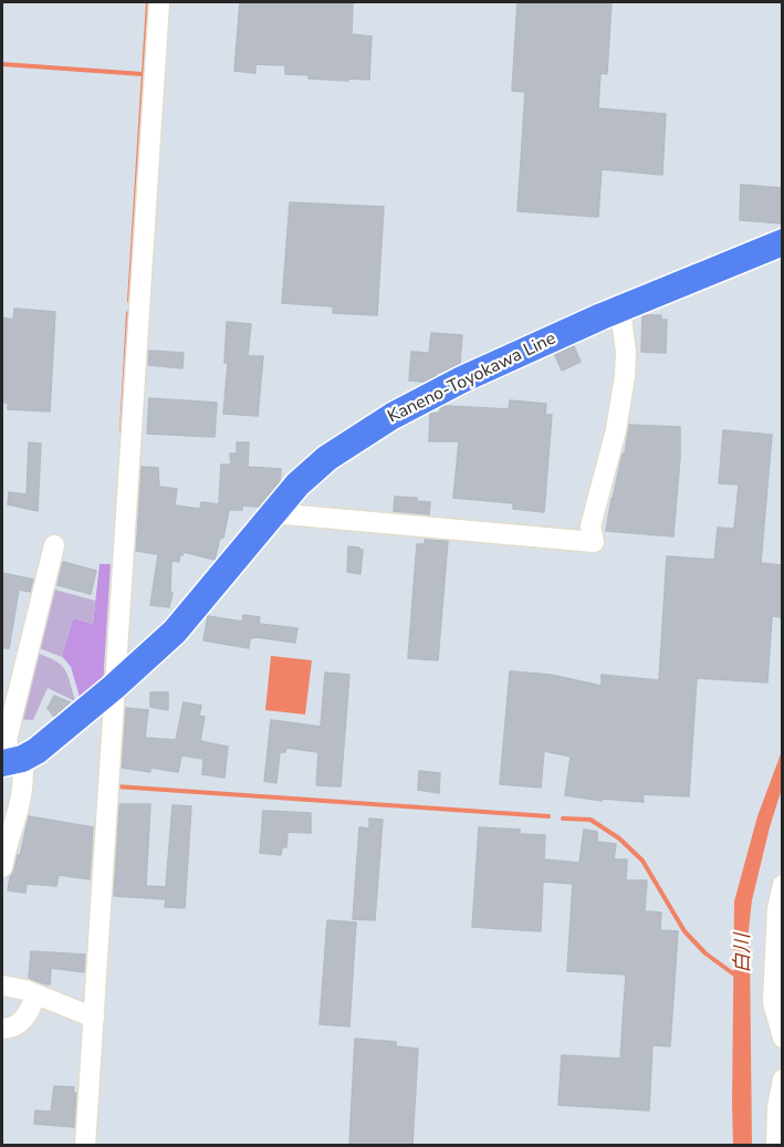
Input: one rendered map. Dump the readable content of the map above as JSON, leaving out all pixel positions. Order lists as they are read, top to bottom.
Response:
{
  "streets": {
    "main road": ["Kaneno-Toyokawa Line"]
  },
  "water": ["白川"]
}
